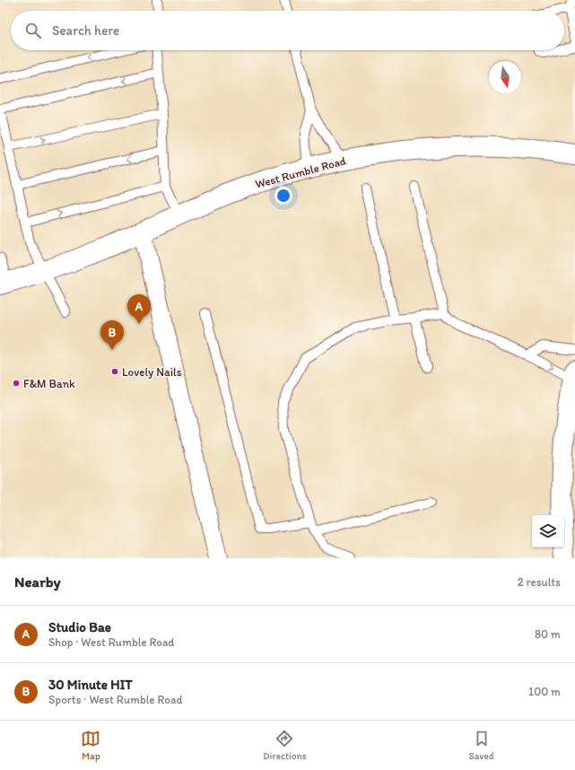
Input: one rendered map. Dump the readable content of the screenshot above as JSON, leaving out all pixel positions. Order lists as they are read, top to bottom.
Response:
{
  "streets": {
    "street": ["West Rumble Road"]
  },
  "places": ["Lovely Nails", "F&M Bank"],
  "north": "bottom",
  "page": {
    "search": "Search here",
    "pins": ["A", "B"],
    "heading": ["Nearby", "2 results"],
    "list": [
      {
        "mark": "A",
        "name": "Studio Bae",
        "note": "Shop · West Rumble Road",
        "value": "80 m"
      },
      {
        "mark": "B",
        "name": "30 Minute HIT",
        "note": "Sports · West Rumble Road",
        "value": "100 m"
      }
    ],
    "nav": ["Map", "Directions", "Saved"]
  }
}
